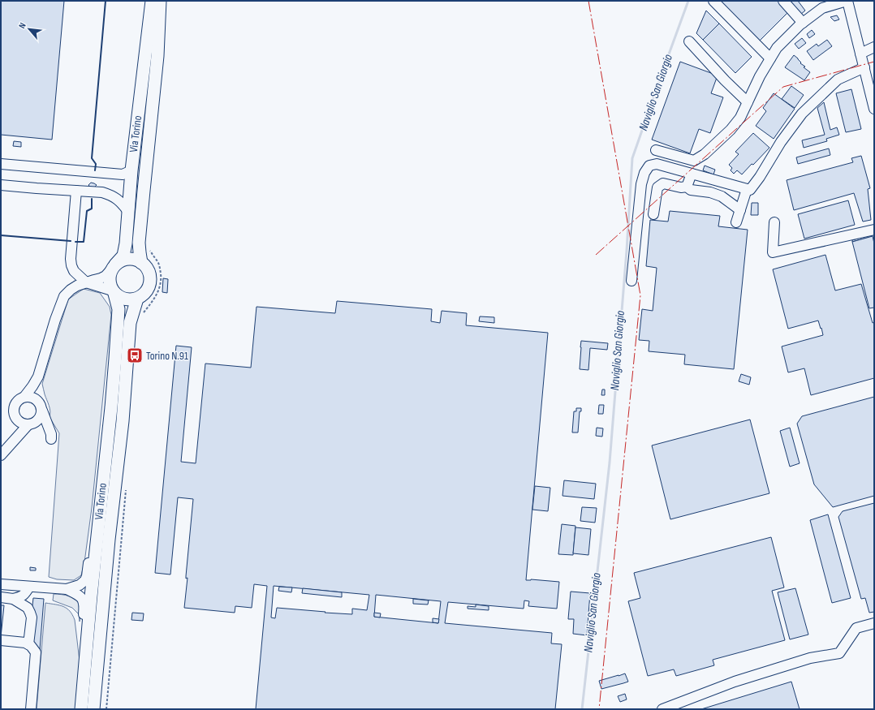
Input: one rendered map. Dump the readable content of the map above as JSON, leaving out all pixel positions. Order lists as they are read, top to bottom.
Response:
{
  "streets": {
    "main road": ["Via Torino"]
  },
  "water": ["Naviglio San Giorgio"],
  "places": {
    "bus stop": ["Torino N.91"]
  },
  "north": "top left"
}
